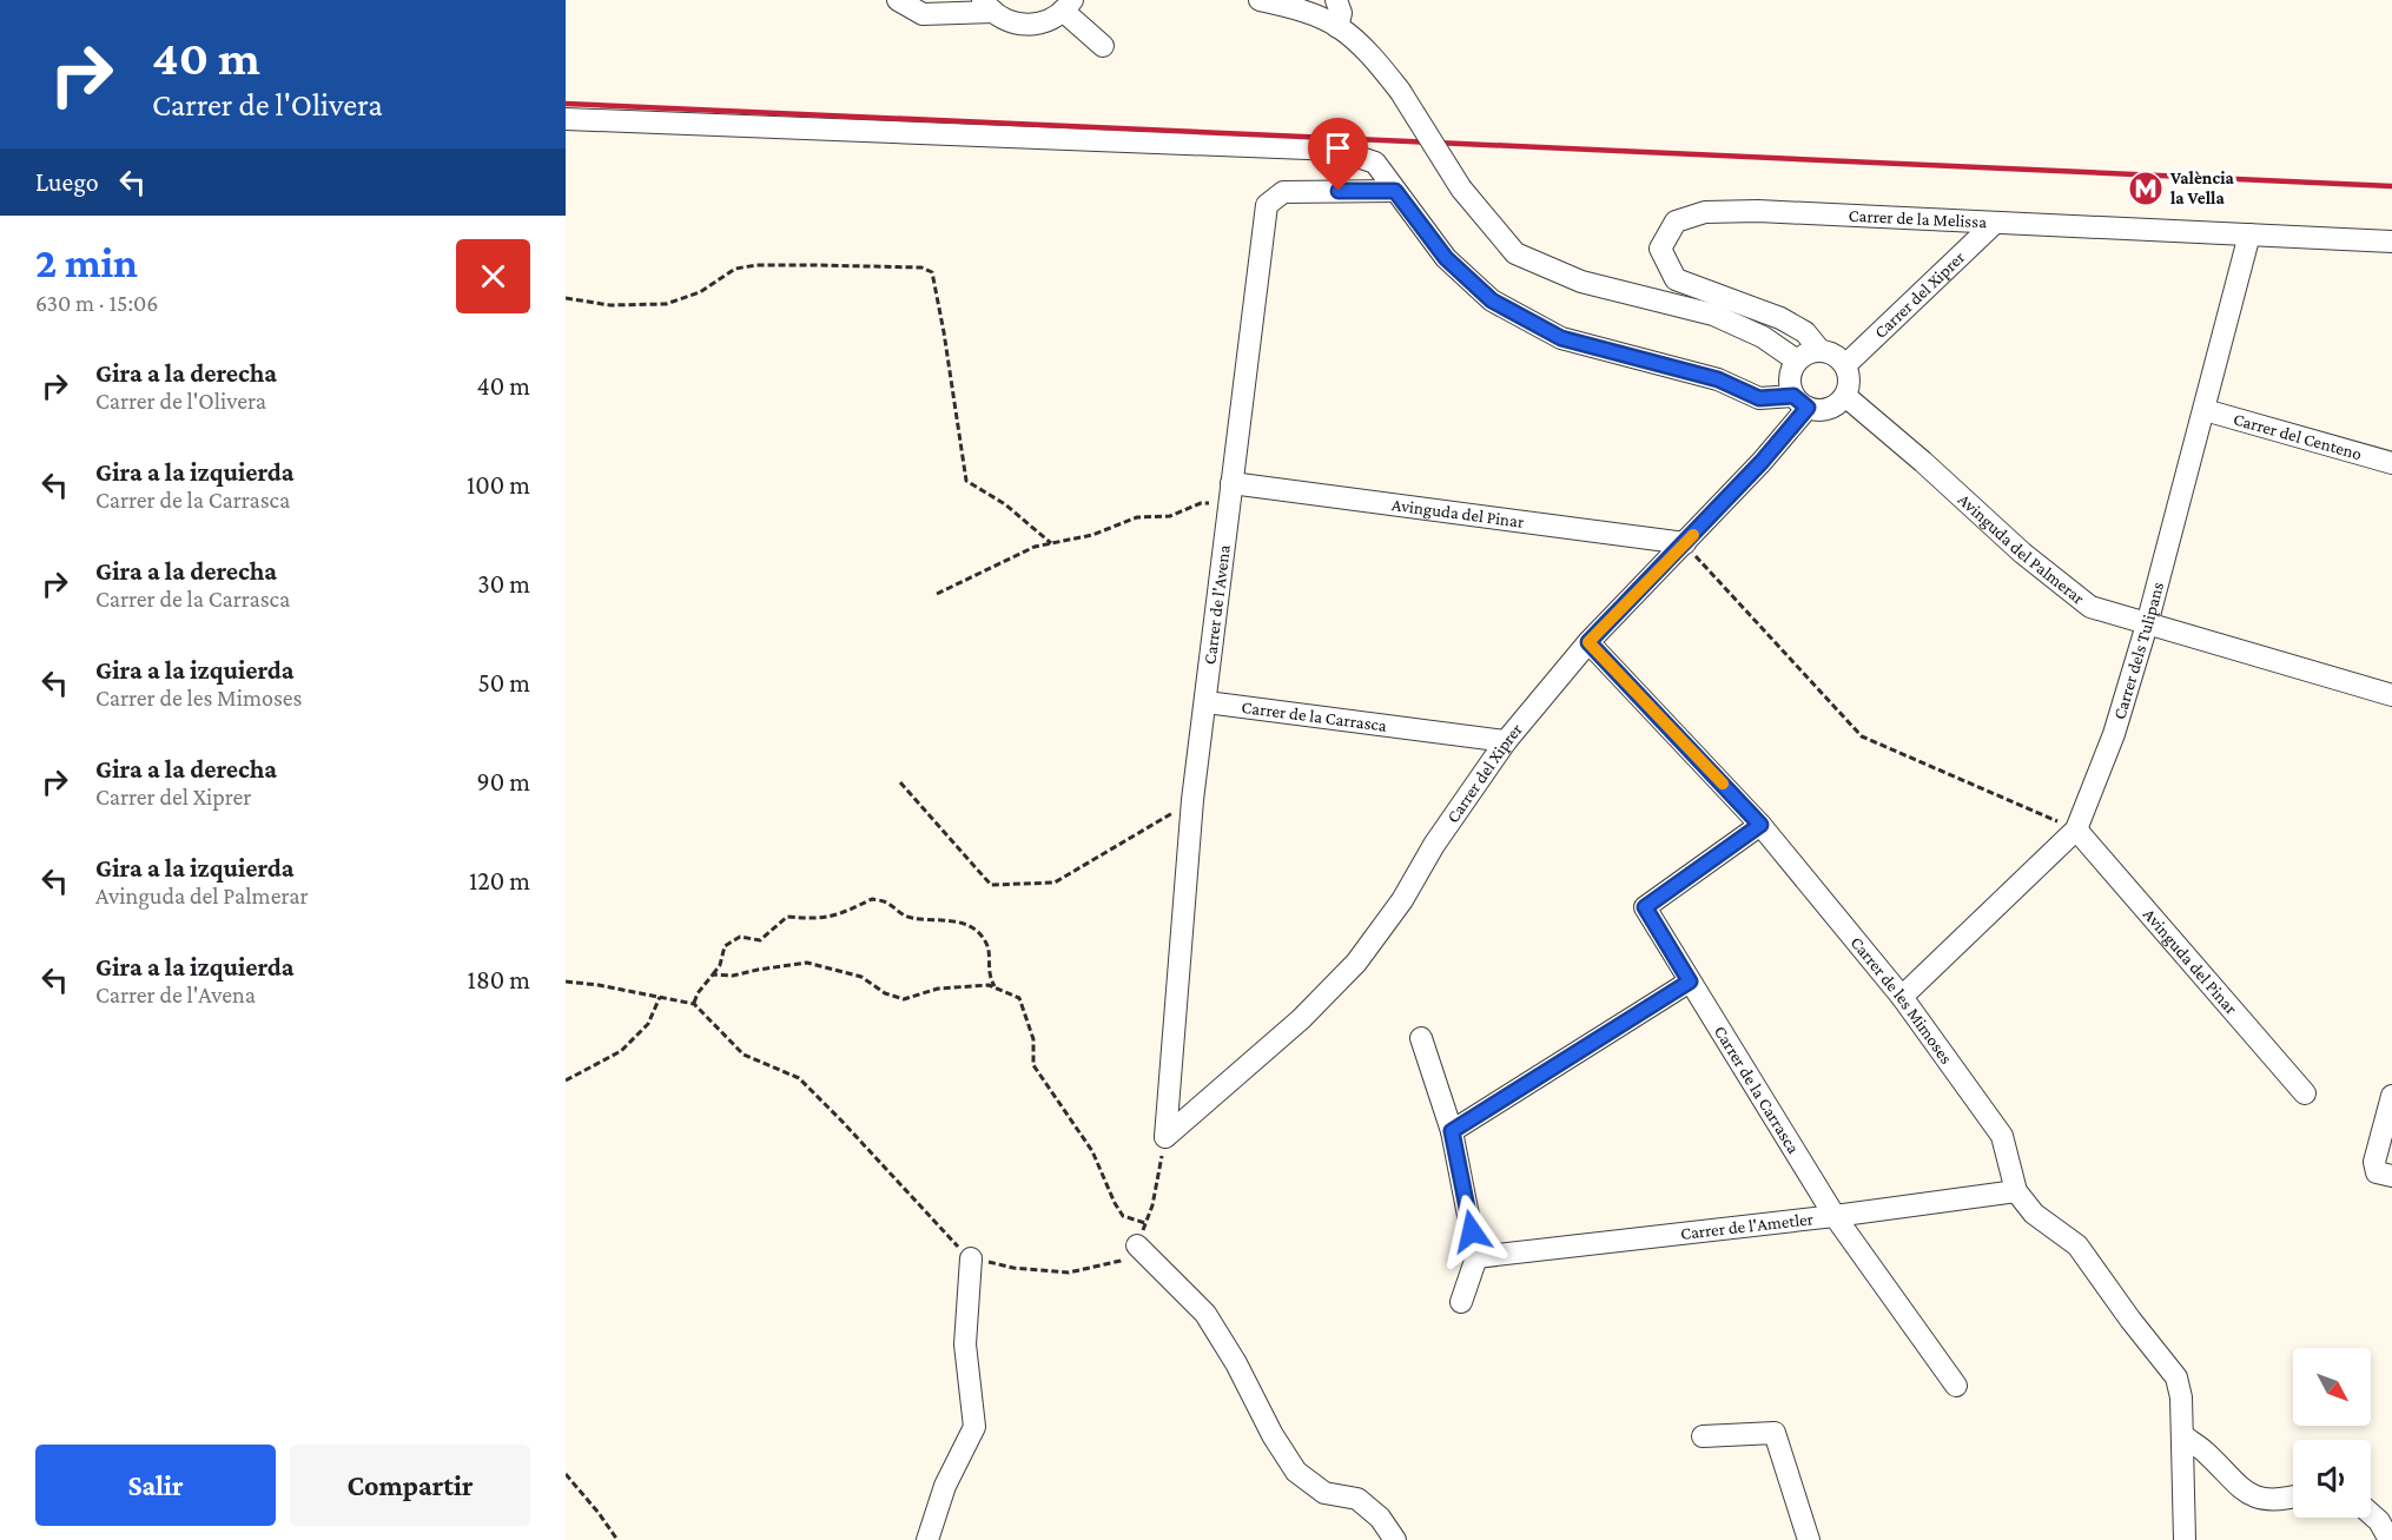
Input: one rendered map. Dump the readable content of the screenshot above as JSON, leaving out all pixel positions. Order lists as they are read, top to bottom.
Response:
{
  "streets": {
    "street": [
      "Carrer de la Melissa",
      "Carrer del Xiprer",
      "Carrer del Centeno",
      "Avinguda del Pinar",
      "Avinguda del Palmerar",
      "Carrer de l'Avena",
      "Carrer dels Tulipans",
      "Carrer de la Carrasca",
      "Carrer de les Mimoses",
      "Carrer de l'Ametler"
    ]
  },
  "crossings": [
    ["Carrer de la Melissa", "Carrer del Xiprer"],
    ["Carrer de la Melissa", "Avinguda del Palmerar"],
    ["Carrer de la Melissa", "Carrer dels Tulipans"],
    ["Carrer del Xiprer", "Avinguda del Pinar"],
    ["Carrer del Xiprer", "Avinguda del Palmerar"],
    ["Carrer del Xiprer", "Carrer de l'Avena"],
    ["Carrer del Xiprer", "Carrer de la Carrasca"],
    ["Carrer del Xiprer", "Carrer de les Mimoses"],
    ["Carrer del Centeno", "Carrer dels Tulipans"],
    ["Avinguda del Pinar", "Carrer de l'Avena"],
    ["Avinguda del Pinar", "Carrer dels Tulipans"],
    ["Avinguda del Palmerar", "Carrer dels Tulipans"],
    ["Carrer de l'Avena", "Carrer de la Carrasca"],
    ["Carrer dels Tulipans", "Carrer de les Mimoses"],
    ["Carrer de la Carrasca", "Carrer de les Mimoses"],
    ["Carrer de la Carrasca", "Carrer de l'Ametler"],
    ["Carrer de les Mimoses", "Carrer de l'Ametler"]
  ],
  "places": {
    "metro station": ["València la Vella"]
  },
  "north": "bottom right",
  "page": {
    "turn": ["40 m", "Carrer de l'Olivera"],
    "then": "Luego",
    "heading": ["2 min", "630 m · 15:06"],
    "list": [
      {
        "name": "Gira a la derecha",
        "note": "Carrer de l'Olivera",
        "value": "40 m"
      },
      {
        "name": "Gira a la izquierda",
        "note": "Carrer de la Carrasca",
        "value": "100 m"
      },
      {
        "name": "Gira a la derecha",
        "note": "Carrer de la Carrasca",
        "value": "30 m"
      },
      {
        "name": "Gira a la izquierda",
        "note": "Carrer de les Mimoses",
        "value": "50 m"
      },
      {
        "name": "Gira a la derecha",
        "note": "Carrer del Xiprer",
        "value": "90 m"
      },
      {
        "name": "Gira a la izquierda",
        "note": "Avinguda del Palmerar",
        "value": "120 m"
      },
      {
        "name": "Gira a la izquierda",
        "note": "Carrer de l'Avena",
        "value": "180 m"
      }
    ],
    "buttons": ["Salir", "Compartir"]
  }
}
